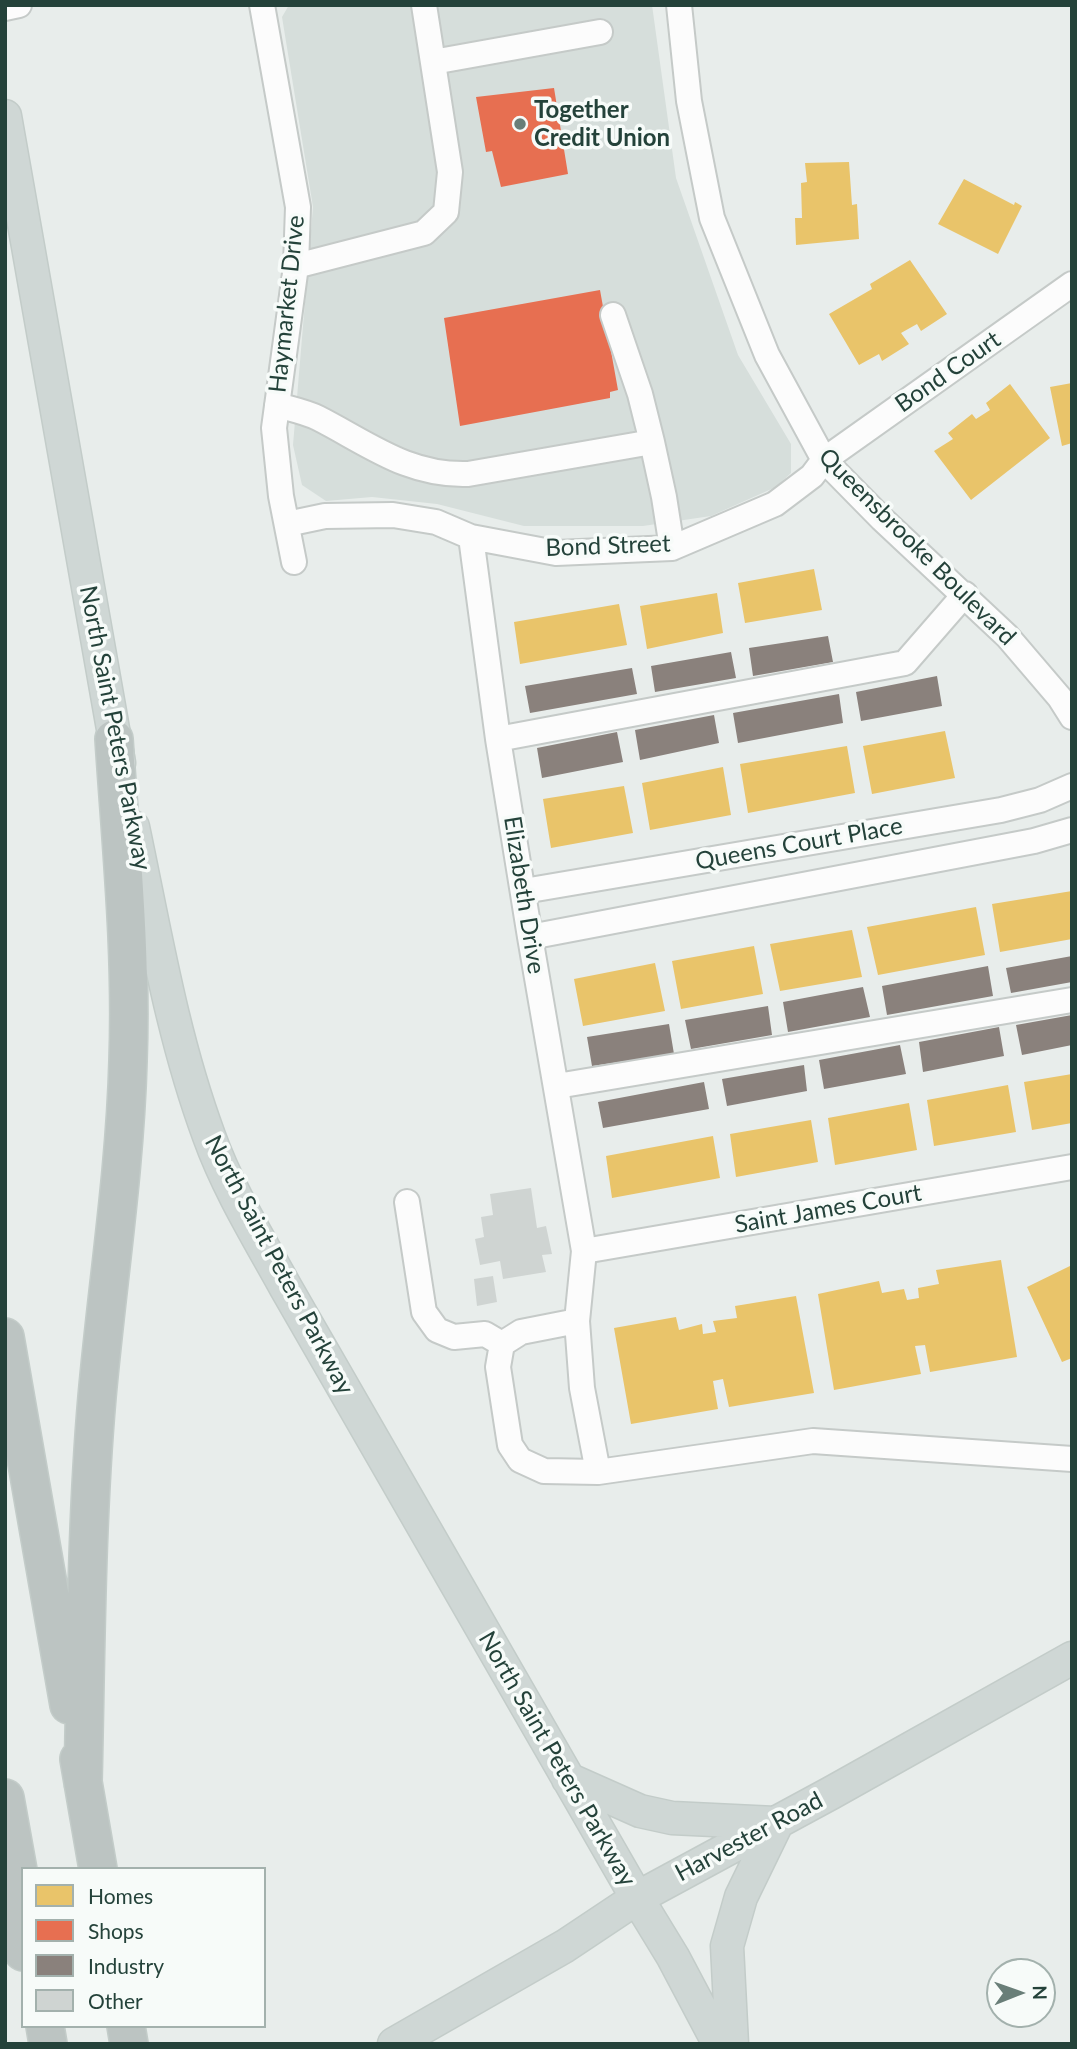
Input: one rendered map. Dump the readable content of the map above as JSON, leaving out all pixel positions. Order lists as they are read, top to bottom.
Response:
{
  "streets": {
    "main road": ["North Saint Peters Parkway", "Harvester Road"],
    "street": [
      "Haymarket Drive",
      "Bond Court",
      "Bond Street",
      "Queensbrooke Boulevard",
      "Queens Court Place",
      "Elizabeth Drive",
      "Saint James Court"
    ]
  },
  "crossings": [
    ["Haymarket Drive", "Bond Street"],
    ["Bond Court", "Bond Street"],
    ["Bond Court", "Queensbrooke Boulevard"],
    ["Bond Street", "Queensbrooke Boulevard"],
    ["Bond Street", "Elizabeth Drive"],
    ["North Saint Peters Parkway", "Harvester Road"],
    ["Queens Court Place", "Elizabeth Drive"],
    ["Elizabeth Drive", "Saint James Court"]
  ],
  "places": ["Together Credit Union"],
  "legend": [
    "Homes",
    "Shops",
    "Industry",
    "Other"
  ],
  "north": "right"
}
